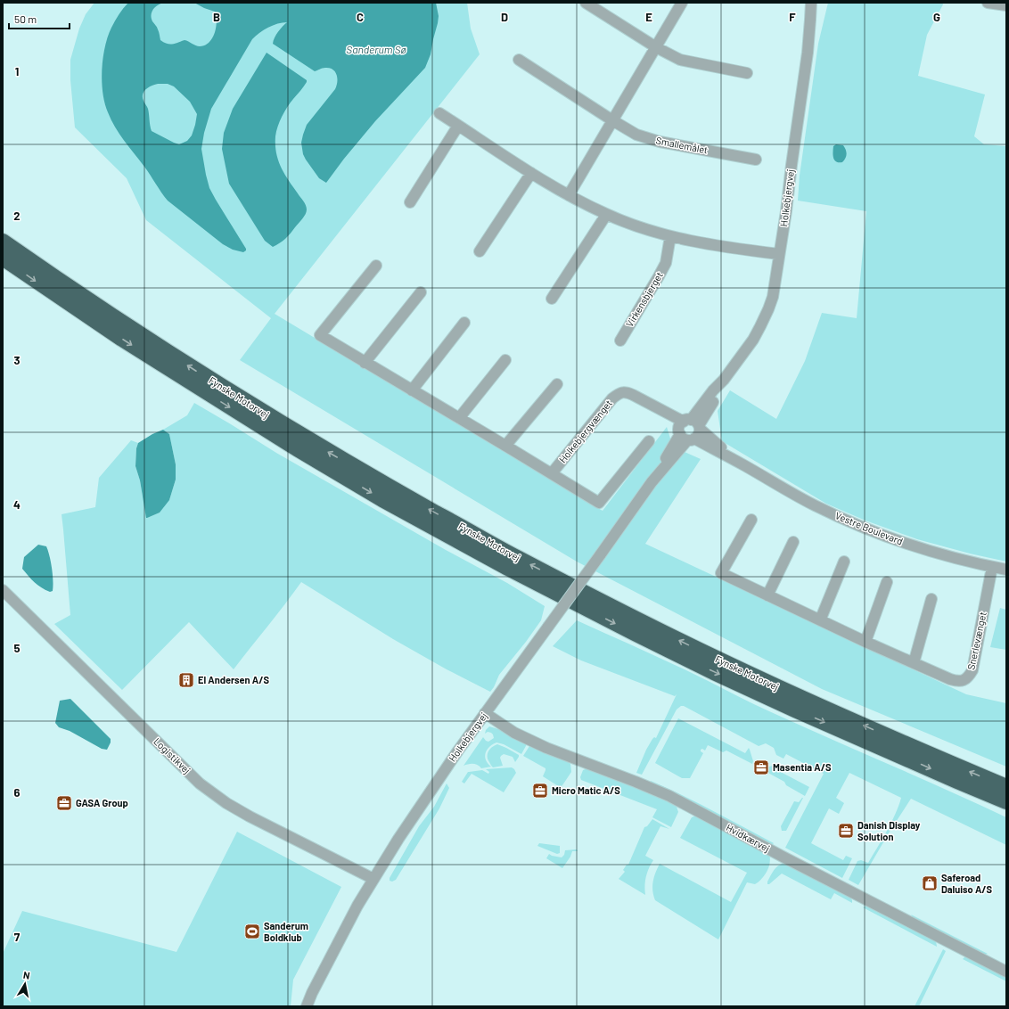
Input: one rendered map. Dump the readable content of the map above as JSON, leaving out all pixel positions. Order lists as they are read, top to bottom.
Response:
{
  "streets": {
    "highway": ["Fynske Motorvej"],
    "street": [
      "Smallemålet",
      "Holkebjergvej",
      "Virkensbjerget",
      "Holkebjergvænget",
      "Vestre Boulevard",
      "Snerlevænget",
      "Logistikvej",
      "Hvidkærvej"
    ]
  },
  "crossings": [
    ["Holkebjergvej", "Holkebjergvænget"],
    ["Holkebjergvej", "Vestre Boulevard"],
    ["Holkebjergvej", "Logistikvej"],
    ["Holkebjergvej", "Hvidkærvej"],
    ["Holkebjergvænget", "Vestre Boulevard"],
    ["Vestre Boulevard", "Snerlevænget"]
  ],
  "water": ["Sanderum Sø"],
  "places": {
    "building": ["El Andersen A/S"],
    "office": [
      "Masentia A/S",
      "Micro Matic A/S",
      "GASA Group",
      "Danish Display Solution"
    ],
    "shop": ["Saferoad Daluiso A/S"],
    "sports": ["Sanderum Boldklub"]
  },
  "scale_bar": "50 m",
  "north": "top",
  "grid": {
    "columns": [
      "B",
      "C",
      "D",
      "E",
      "F",
      "G"
    ],
    "rows": [
      "1",
      "2",
      "3",
      "4",
      "5",
      "6",
      "7"
    ]
  }
}
